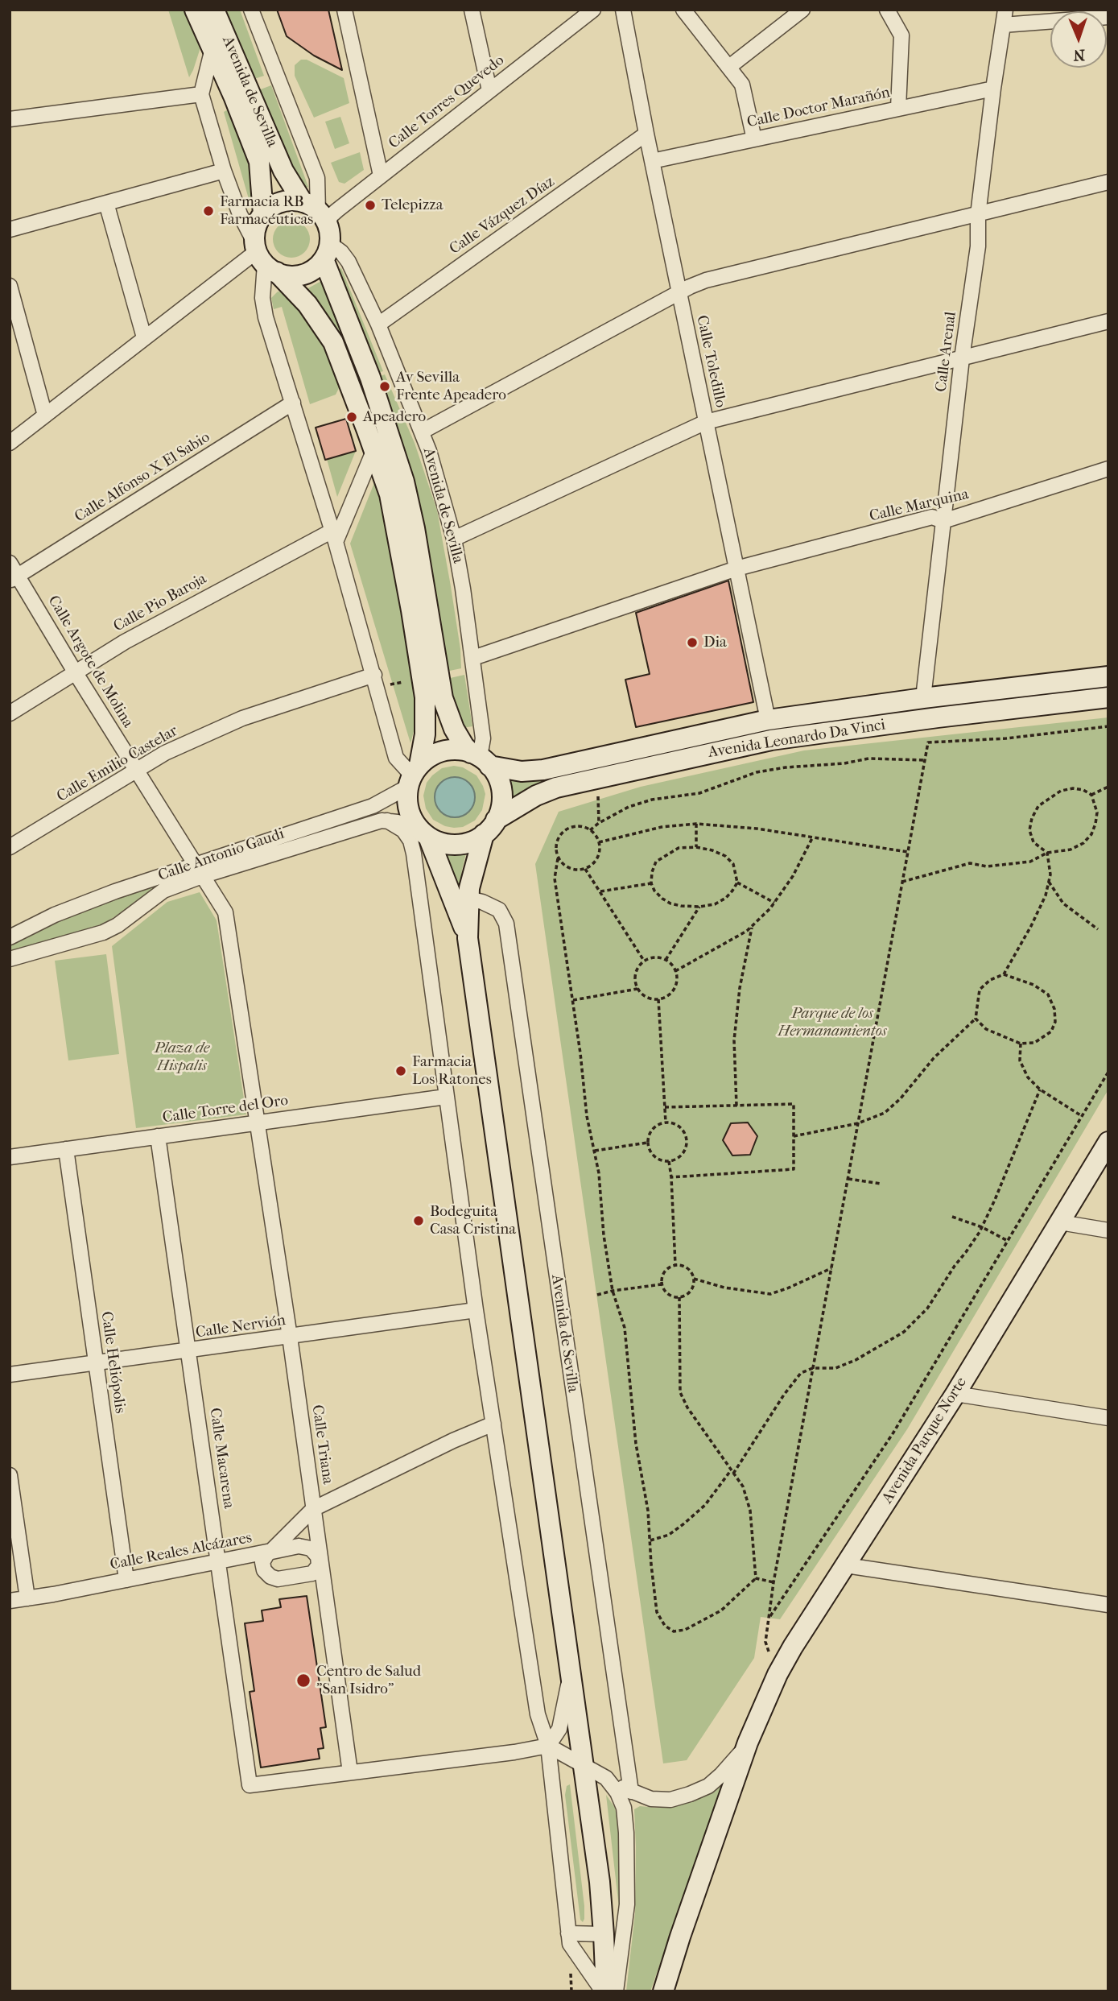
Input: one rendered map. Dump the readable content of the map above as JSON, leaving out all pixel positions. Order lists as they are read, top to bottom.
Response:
{
  "streets": {
    "main road": ["Avenida de Sevilla", "Avenida Leonardo Da Vinci", "Avenida Parque Norte"],
    "street": [
      "Calle Torres Quevedo",
      "Calle Doctor Marañón",
      "Calle Vázquez Díaz",
      "Calle Arenal",
      "Calle Toledillo",
      "Calle Alfonso X El Sabio",
      "Calle Marquina",
      "Calle Pio Baroja",
      "Calle Argote de Molina",
      "Calle Emilio Castelar",
      "Calle Antonio Gaudi",
      "Calle Torre del Oro",
      "Calle Nervión",
      "Calle Heliópolis",
      "Calle Triana",
      "Calle Macarena",
      "Calle Reales Alcázares"
    ]
  },
  "crossings": [
    ["Avenida de Sevilla", "Calle Torres Quevedo"],
    ["Avenida de Sevilla", "Calle Vázquez Díaz"],
    ["Avenida de Sevilla", "Calle Marquina"],
    ["Avenida de Sevilla", "Avenida Leonardo Da Vinci"],
    ["Avenida de Sevilla", "Calle Antonio Gaudi"],
    ["Calle Doctor Marañón", "Calle Arenal"],
    ["Calle Doctor Marañón", "Calle Toledillo"],
    ["Calle Vázquez Díaz", "Calle Toledillo"],
    ["Calle Arenal", "Calle Marquina"],
    ["Calle Arenal", "Avenida Leonardo Da Vinci"],
    ["Calle Toledillo", "Calle Marquina"],
    ["Calle Toledillo", "Avenida Leonardo Da Vinci"],
    ["Calle Alfonso X El Sabio", "Calle Argote de Molina"],
    ["Calle Pio Baroja", "Calle Argote de Molina"],
    ["Calle Argote de Molina", "Calle Emilio Castelar"],
    ["Calle Argote de Molina", "Calle Antonio Gaudi"],
    ["Calle Argote de Molina", "Calle Torre del Oro"],
    ["Calle Argote de Molina", "Calle Triana"],
    ["Avenida Leonardo Da Vinci", "Calle Antonio Gaudi"],
    ["Calle Torre del Oro", "Calle Heliópolis"],
    ["Calle Torre del Oro", "Calle Triana"],
    ["Calle Torre del Oro", "Calle Macarena"],
    ["Calle Nervión", "Calle Heliópolis"],
    ["Calle Nervión", "Calle Triana"],
    ["Calle Nervión", "Calle Macarena"],
    ["Calle Heliópolis", "Calle Reales Alcázares"],
    ["Calle Triana", "Calle Macarena"],
    ["Calle Triana", "Calle Reales Alcázares"],
    ["Calle Macarena", "Calle Reales Alcázares"]
  ],
  "parks": ["Parque de los Hermanamientos", "Plaza de Hispalis"],
  "places": [
    "Telepizza",
    "Farmacia RB Farmacéuticas",
    "Av Sevilla Frente Apeadero",
    "Apeadero",
    "Dia",
    "Farmacia Los Ratones",
    "Bodeguita Casa Cristina",
    "Centro de Salud \"San Isidro\""
  ],
  "north": "bottom"
}
